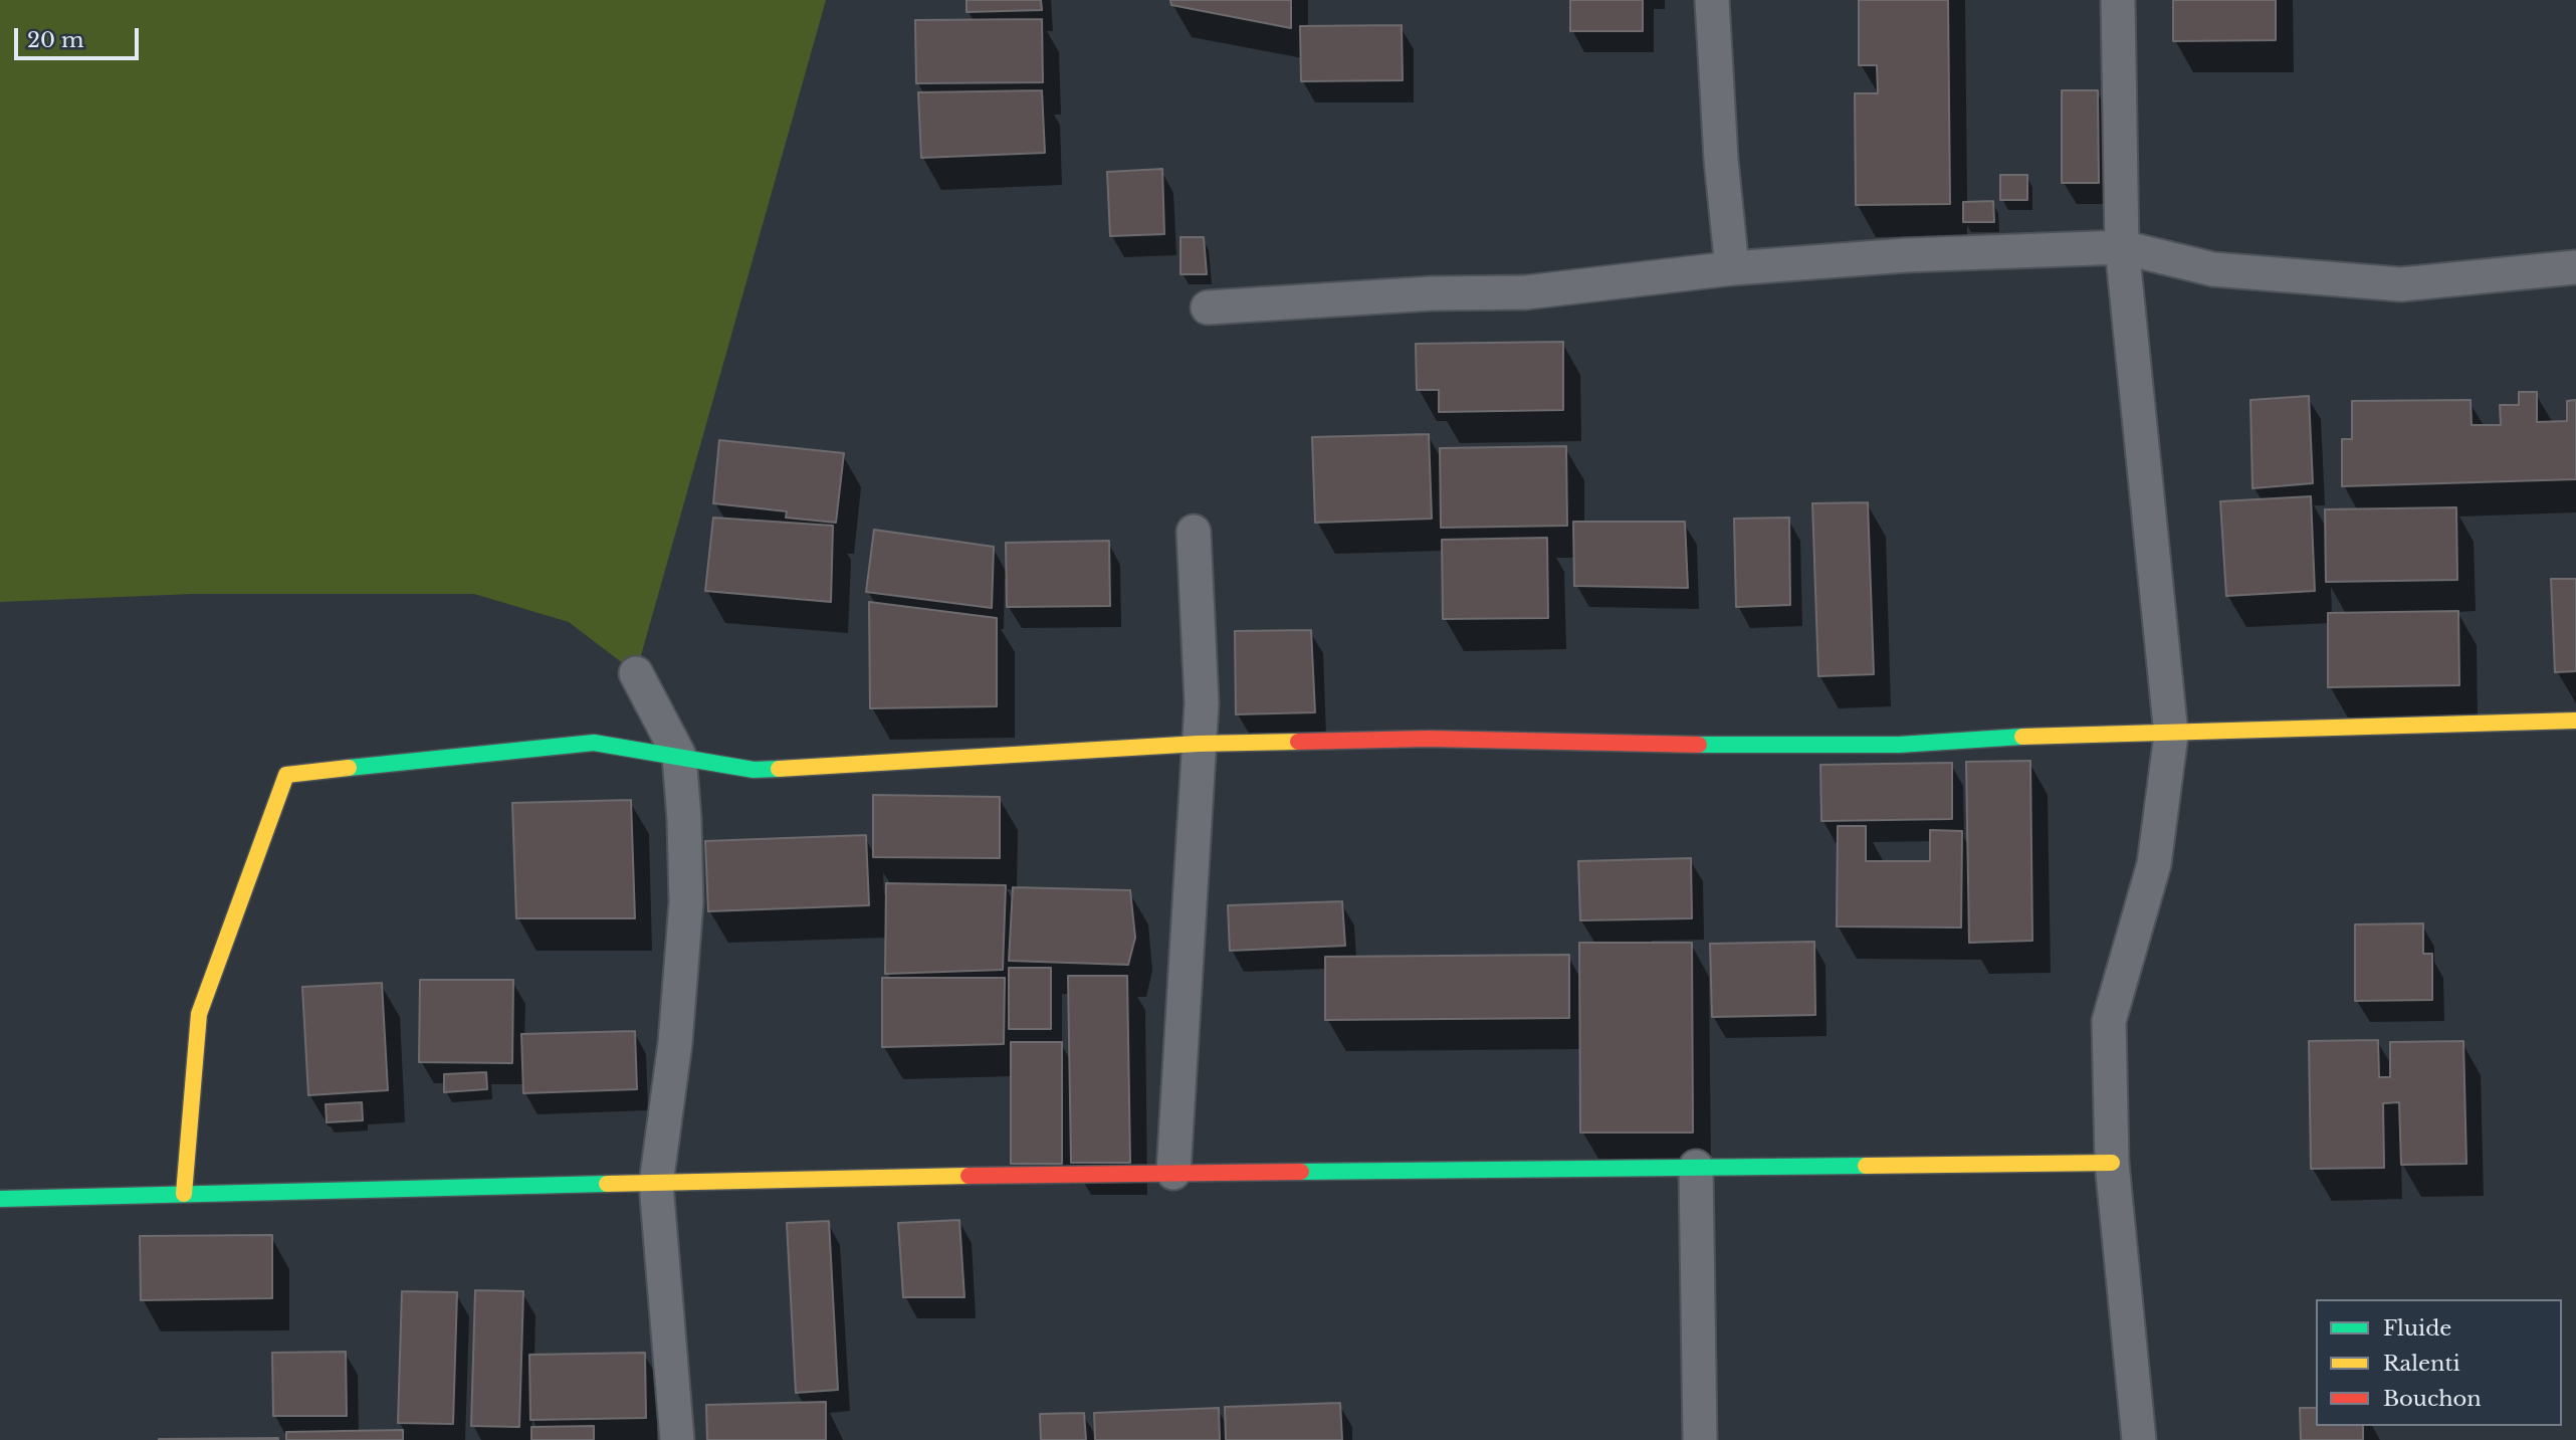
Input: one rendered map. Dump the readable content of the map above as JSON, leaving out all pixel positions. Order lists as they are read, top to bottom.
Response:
{
  "legend": ["Fluide", "Ralenti", "Bouchon"],
  "scale_bar": "20 m"
}
